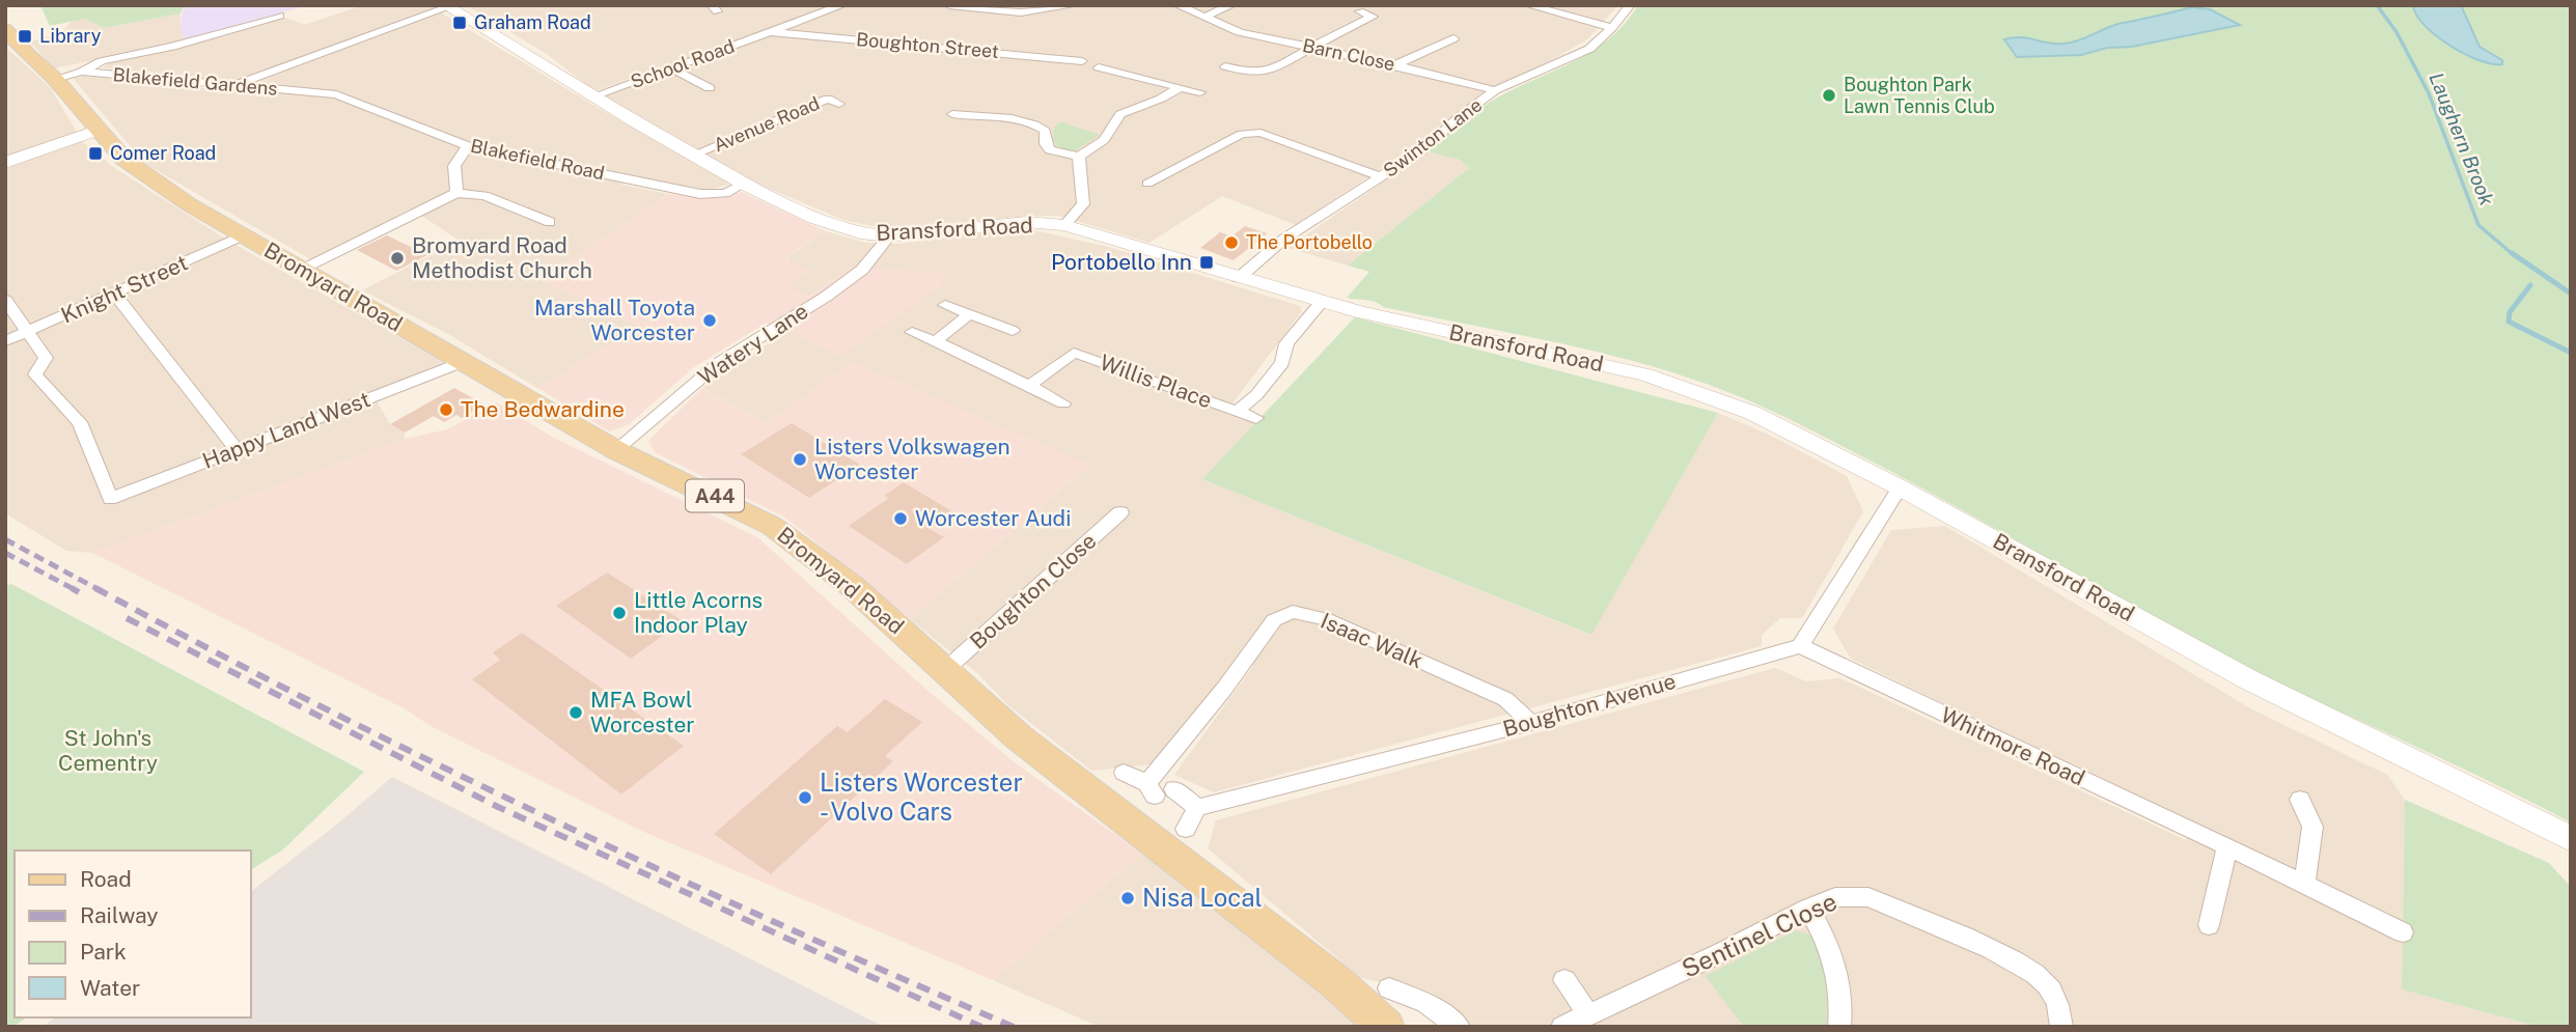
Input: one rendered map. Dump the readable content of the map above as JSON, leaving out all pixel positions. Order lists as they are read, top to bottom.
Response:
{
  "streets": {
    "main road": ["Bransford Road", "Bromyard Road", "A44"],
    "street": [
      "Boughton Street",
      "Barn Close",
      "School Road",
      "Blakefield Gardens",
      "Avenue Road",
      "Swinton Lane",
      "Blakefield Road",
      "Knight Street",
      "Watery Lane",
      "Willis Place",
      "Happy Land West",
      "Boughton Close",
      "Isaac Walk",
      "Boughton Avenue",
      "Whitmore Road",
      "Sentinel Close"
    ]
  },
  "crossings": [
    ["Boughton Street", "School Road"],
    ["Barn Close", "Swinton Lane"],
    ["School Road", "Bransford Road"],
    ["Blakefield Gardens", "Blakefield Road"],
    ["Blakefield Gardens", "Bromyard Road"],
    ["Avenue Road", "Bransford Road"],
    ["Swinton Lane", "Bransford Road"],
    ["Blakefield Road", "Bransford Road"],
    ["Bransford Road", "Watery Lane"],
    ["Bransford Road", "Willis Place"],
    ["Bromyard Road", "Knight Street"],
    ["Bromyard Road", "Watery Lane"],
    ["Bromyard Road", "Happy Land West"],
    ["Bromyard Road", "Boughton Close"],
    ["Knight Street", "Happy Land West"],
    ["Isaac Walk", "Boughton Avenue"],
    ["Boughton Avenue", "Whitmore Road"]
  ],
  "water": ["Laughern Brook"],
  "parks": ["St John's Cementry"],
  "places": {
    "transit": [
      "Graham Road",
      "Library",
      "Comer Road",
      "Portobello Inn"
    ],
    "other": [
      "Boughton Park Lawn Tennis Club",
      "The Portobello",
      "Bromyard Road Methodist Church",
      "Marshall Toyota Worcester",
      "The Bedwardine",
      "Listers Volkswagen Worcester",
      "Worcester Audi",
      "Little Acorns Indoor Play",
      "MFA Bowl Worcester",
      "Listers Worcester - Volvo Cars",
      "Nisa Local"
    ]
  },
  "legend": [
    "Road",
    "Railway",
    "Park",
    "Water"
  ]
}
